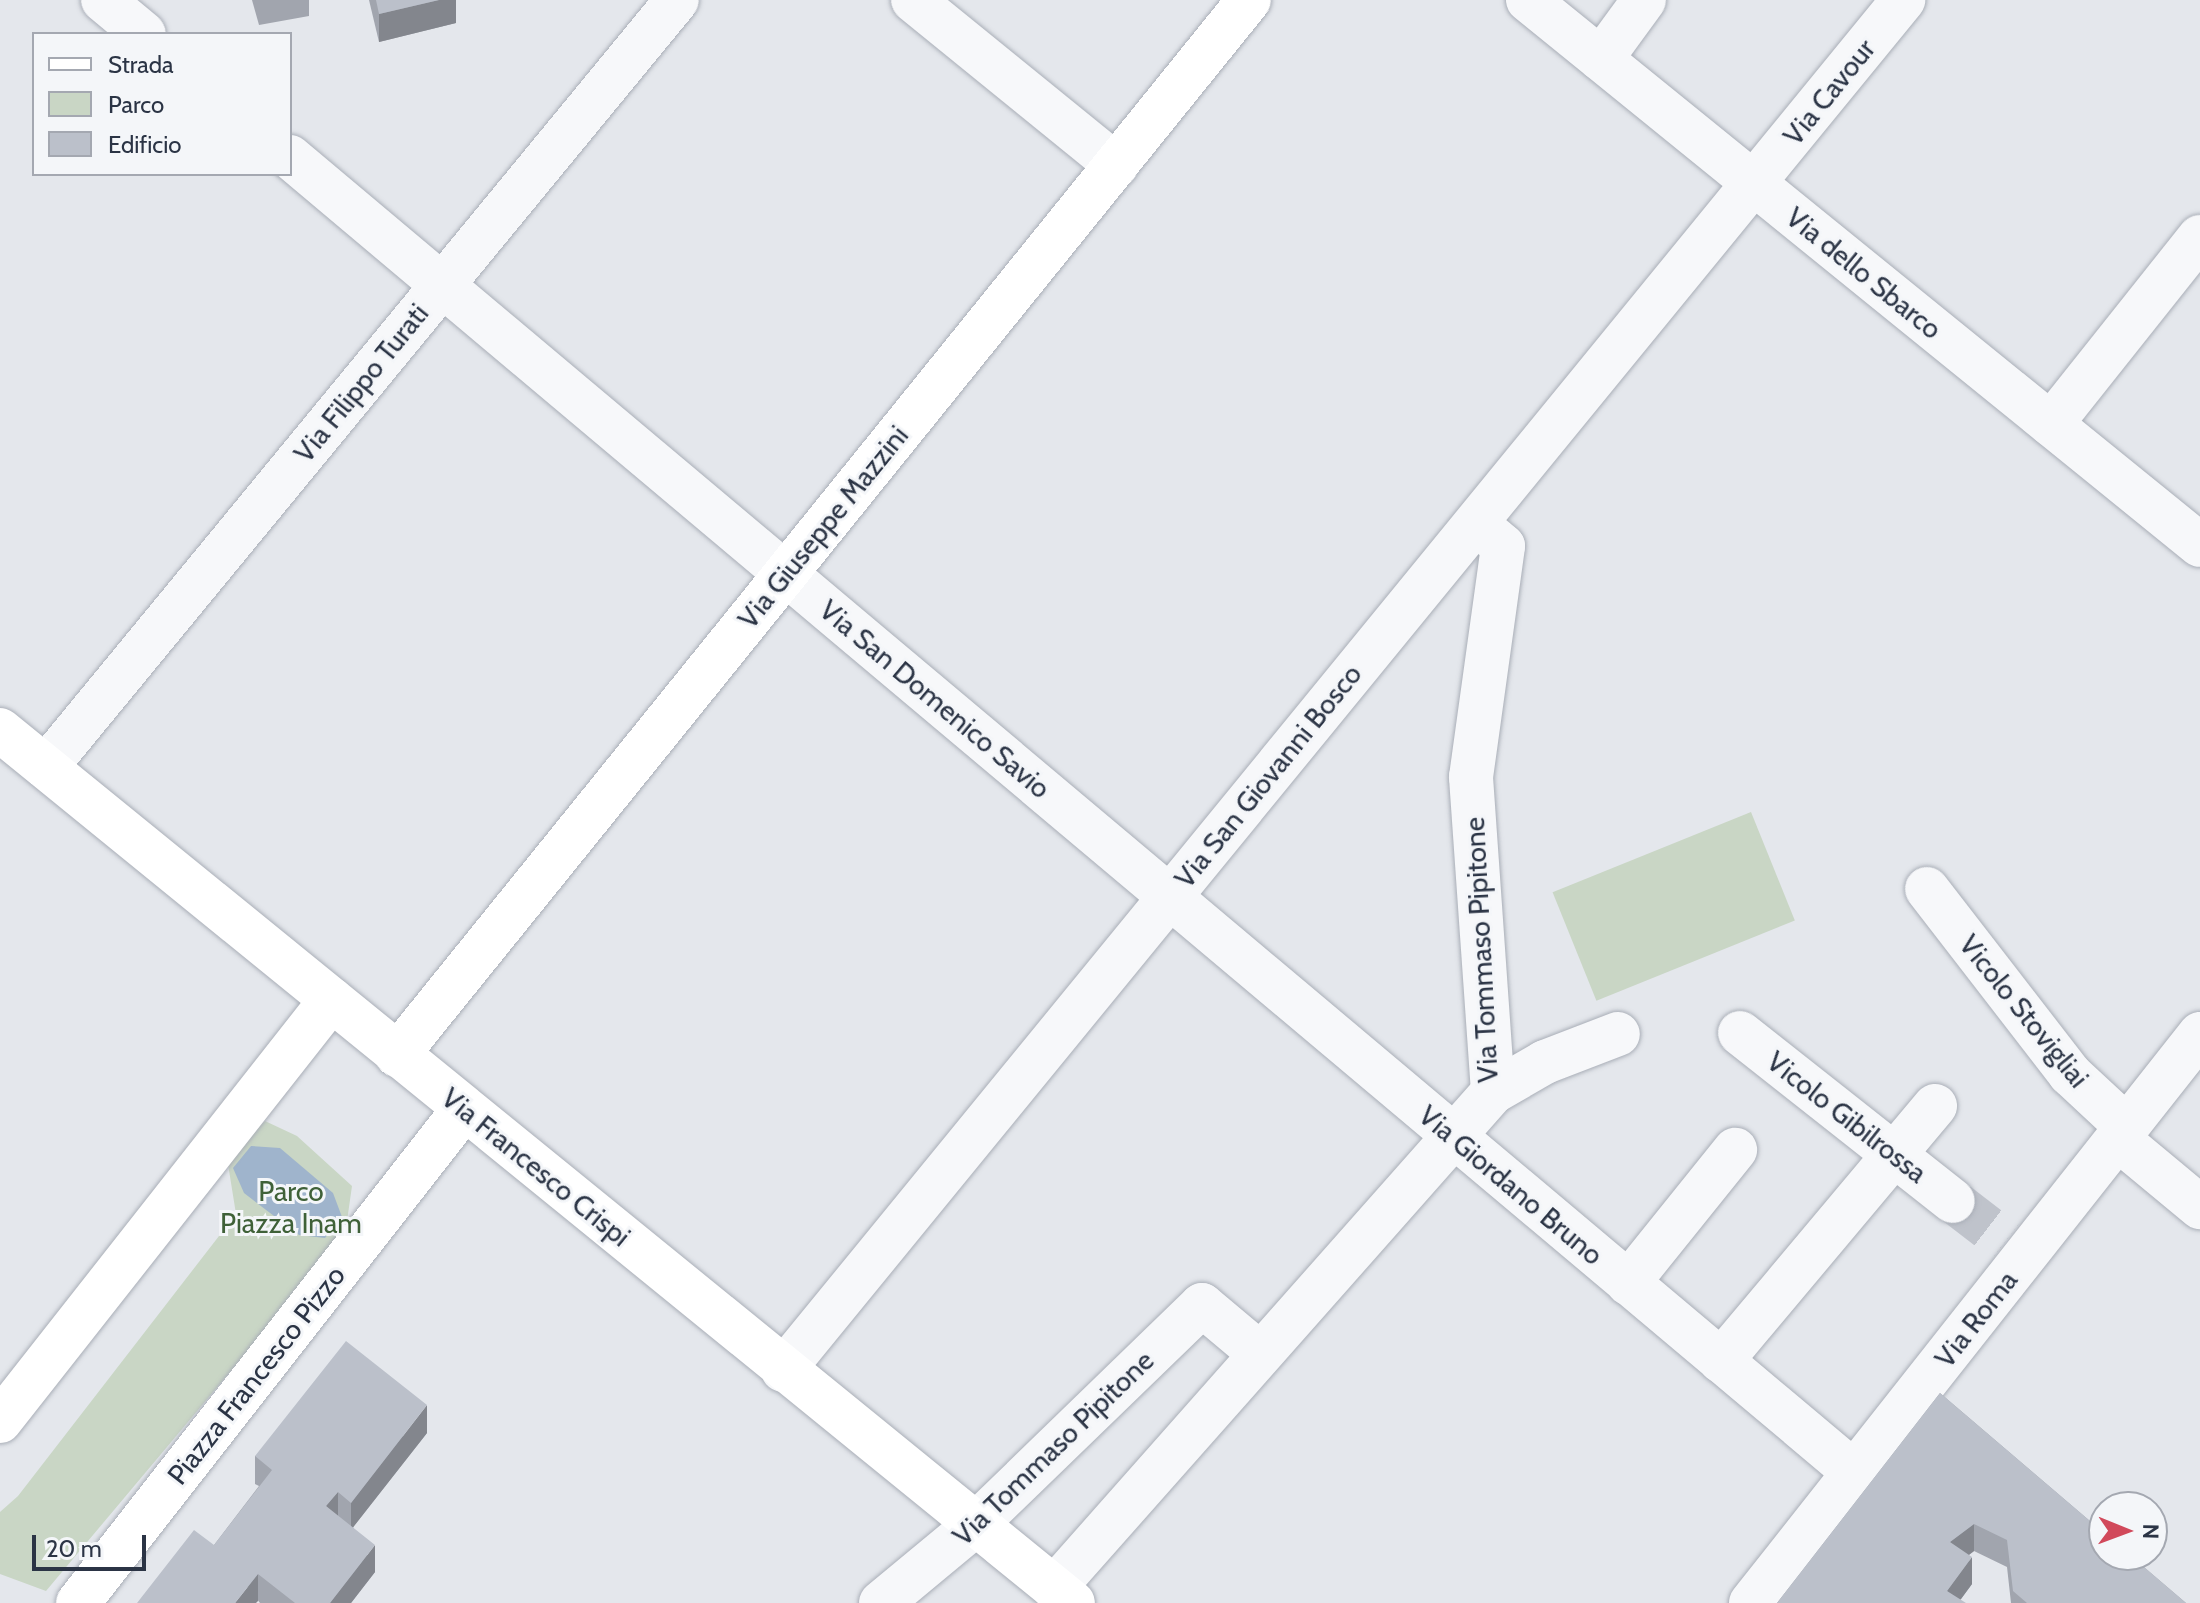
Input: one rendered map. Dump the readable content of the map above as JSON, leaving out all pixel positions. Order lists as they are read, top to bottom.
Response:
{
  "streets": {
    "main road": ["Via Giuseppe Mazzini", "Via Francesco Crispi", "Piazza Francesco Pizzo"],
    "street": [
      "Via Cavour",
      "Via dello Sbarco",
      "Via Filippo Turati",
      "Via San Domenico Savio",
      "Via San Giovanni Bosco",
      "Via Tommaso Pipitone",
      "Vicolo Stovigliai",
      "Vicolo Gibilrossa",
      "Via Giordano Bruno",
      "Via Roma"
    ]
  },
  "crossings": [
    ["Via Cavour", "Via dello Sbarco"],
    ["Via Cavour", "Via San Giovanni Bosco"],
    ["Via dello Sbarco", "Via San Giovanni Bosco"],
    ["Via Filippo Turati", "Via San Domenico Savio"],
    ["Via Filippo Turati", "Via Francesco Crispi"],
    ["Via Giuseppe Mazzini", "Via San Domenico Savio"],
    ["Via Giuseppe Mazzini", "Via Francesco Crispi"],
    ["Via San Domenico Savio", "Via San Giovanni Bosco"],
    ["Via San Domenico Savio", "Via Giordano Bruno"],
    ["Via San Giovanni Bosco", "Via Tommaso Pipitone"],
    ["Via San Giovanni Bosco", "Via Francesco Crispi"],
    ["Via San Giovanni Bosco", "Via Giordano Bruno"],
    ["Via Tommaso Pipitone", "Via Francesco Crispi"],
    ["Via Tommaso Pipitone", "Via Giordano Bruno"],
    ["Vicolo Stovigliai", "Via Roma"],
    ["Via Francesco Crispi", "Piazza Francesco Pizzo"],
    ["Via Giordano Bruno", "Via Roma"]
  ],
  "parks": ["Parco Piazza Inam"],
  "legend": ["Strada", "Parco", "Edificio"],
  "scale_bar": "20 m",
  "north": "right"
}
